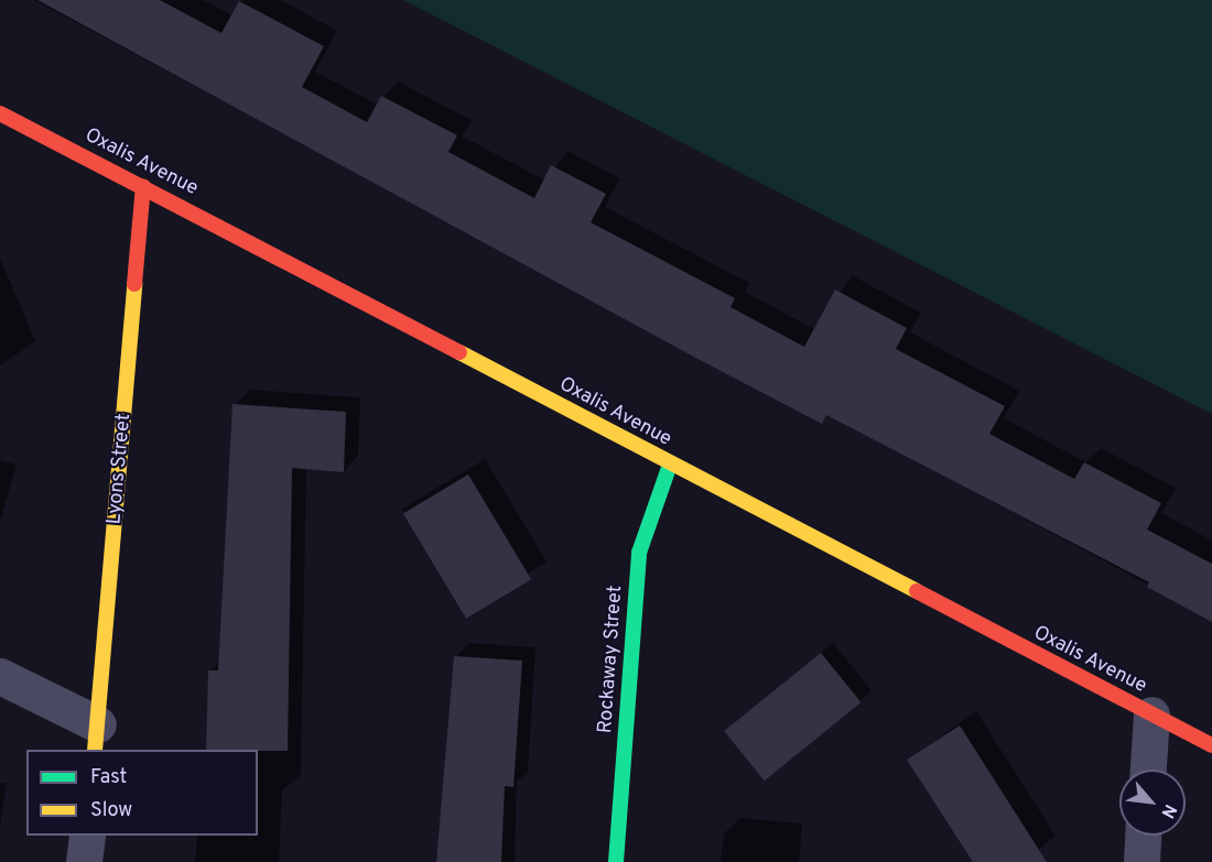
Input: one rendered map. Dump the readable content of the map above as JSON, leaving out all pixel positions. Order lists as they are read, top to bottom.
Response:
{
  "streets": {
    "street": ["Oxalis Avenue", "Lyons Street", "Rockaway Street"]
  },
  "crossings": [
    ["Oxalis Avenue", "Lyons Street"],
    ["Oxalis Avenue", "Rockaway Street"]
  ],
  "legend": ["Fast", "Slow"],
  "north": "bottom right"
}
